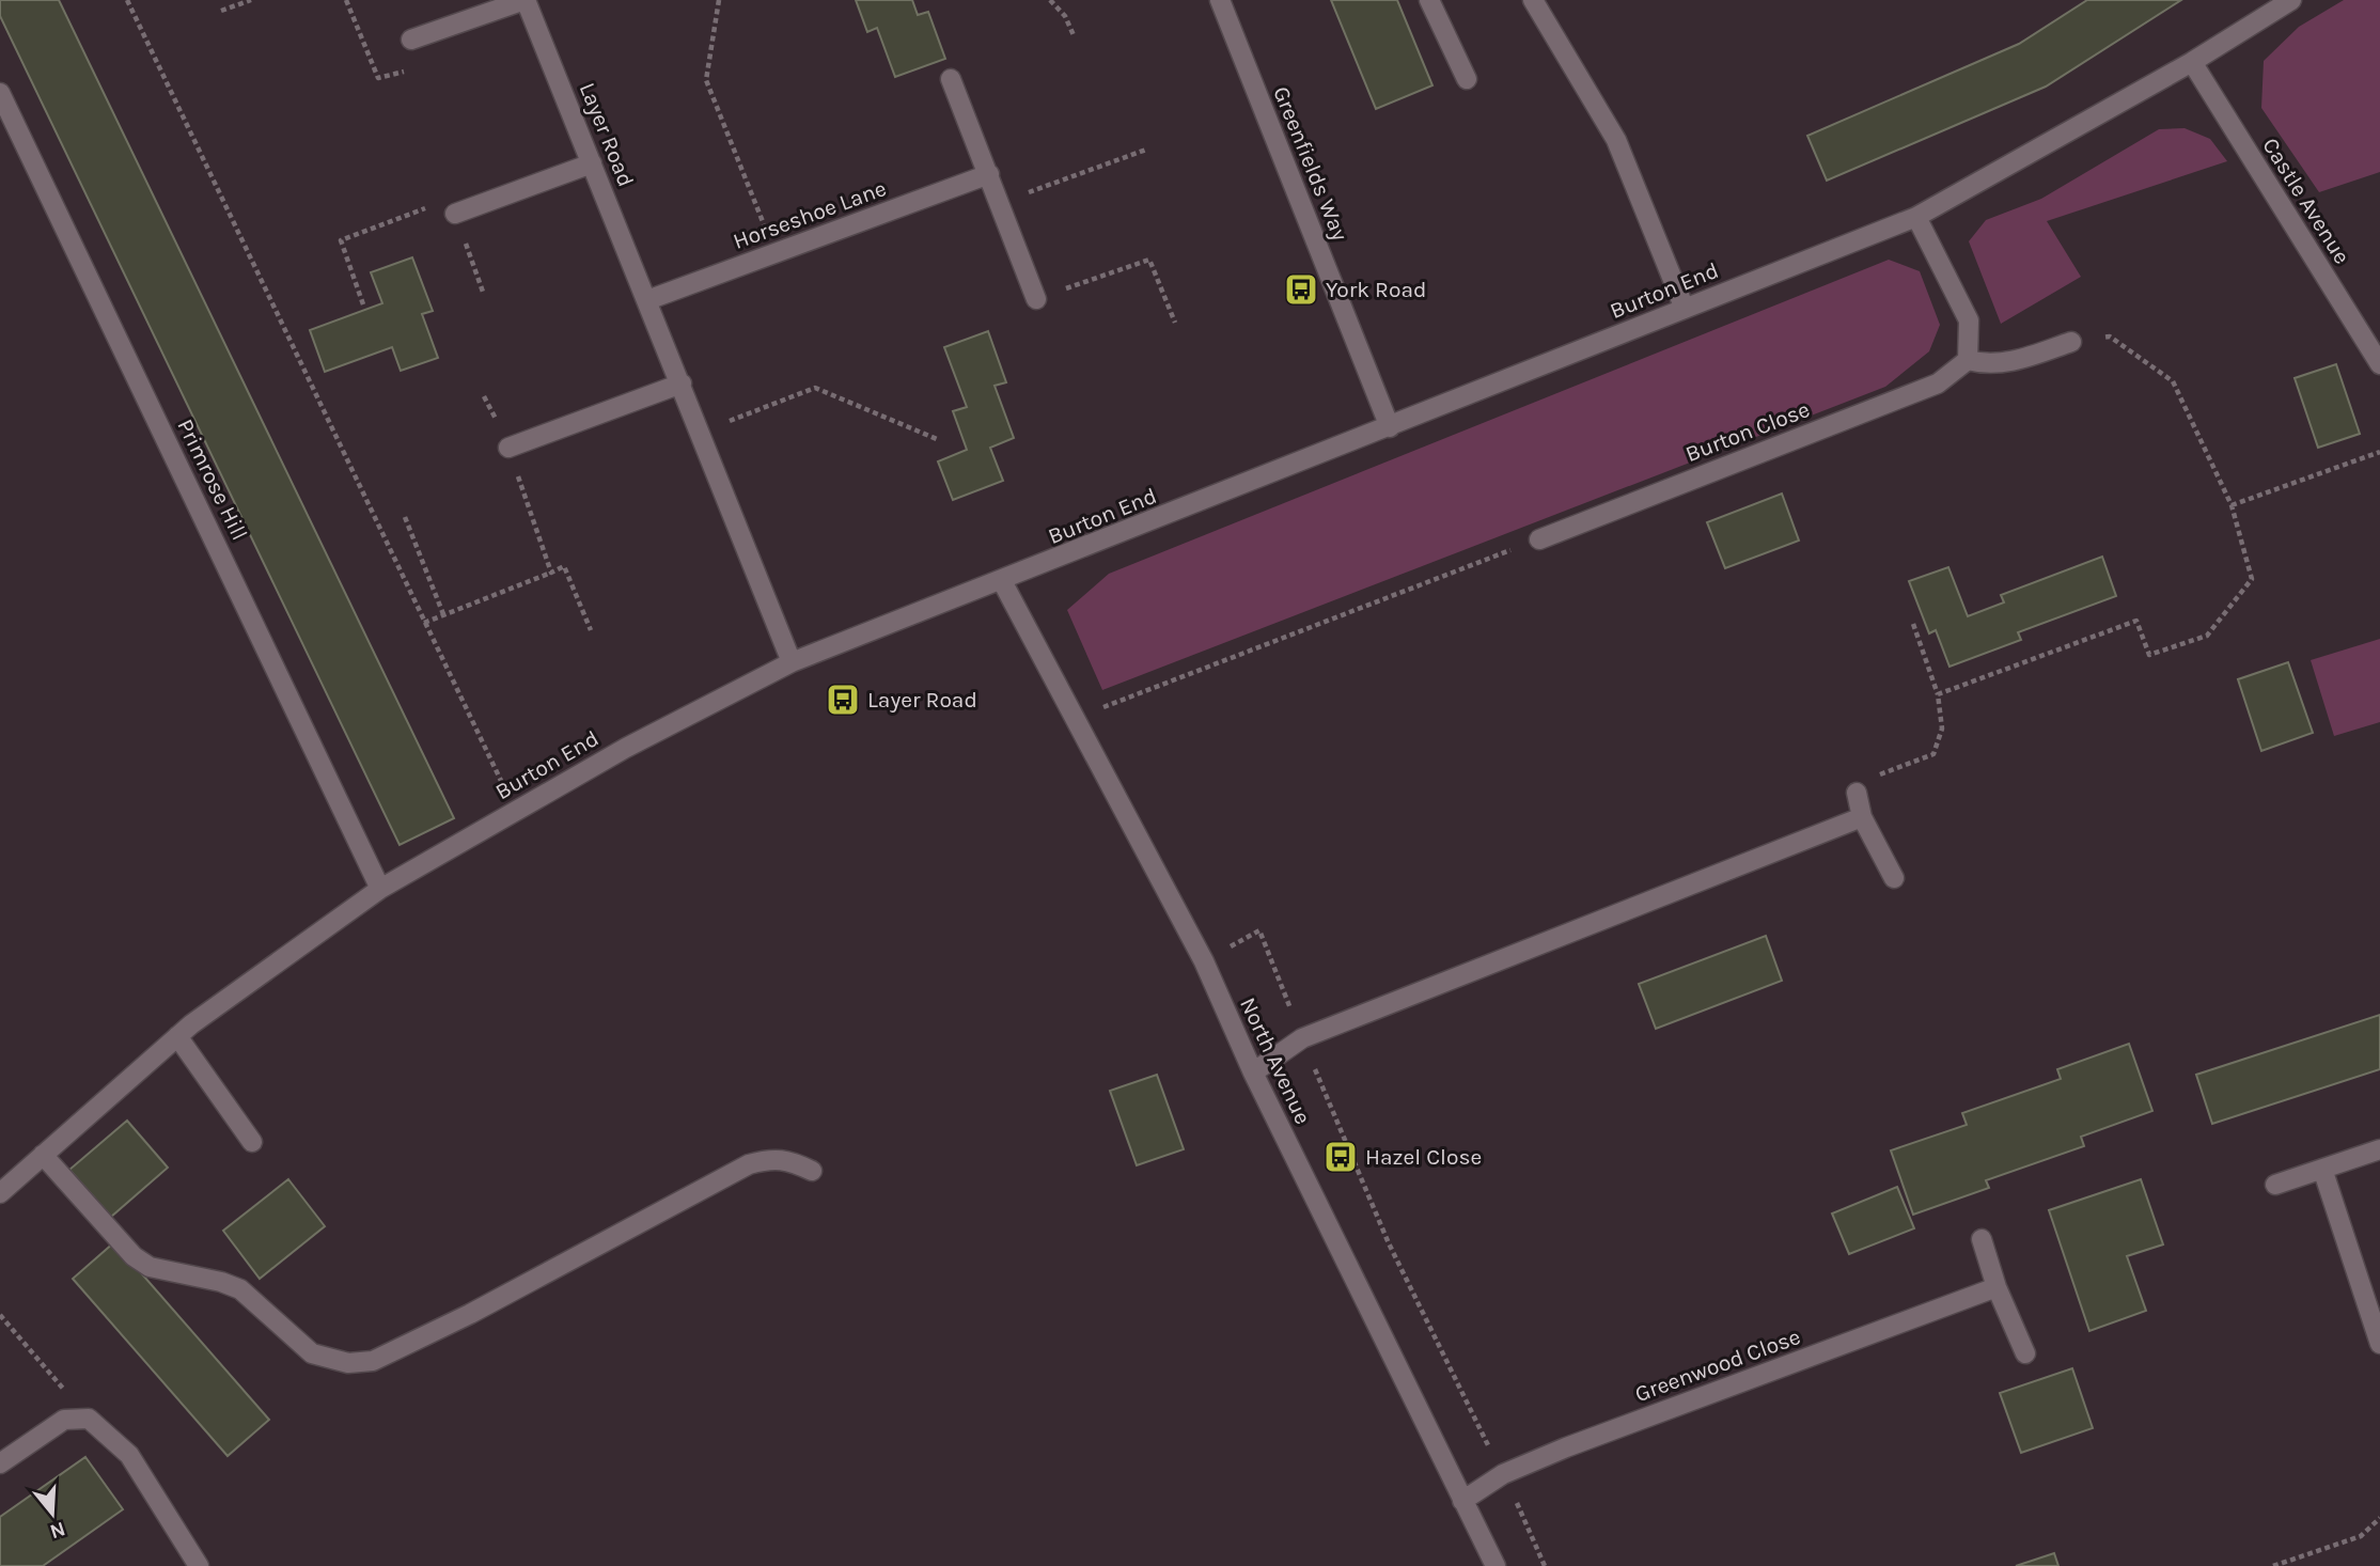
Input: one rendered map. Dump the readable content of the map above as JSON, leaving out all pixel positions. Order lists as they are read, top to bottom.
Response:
{
  "streets": {
    "street": [
      "Layer Road",
      "Greenfields Way",
      "Castle Avenue",
      "Horseshoe Lane",
      "Burton End",
      "Burton Close",
      "Primrose Hill",
      "North Avenue",
      "Greenwood Close"
    ]
  },
  "crossings": [
    ["Layer Road", "Horseshoe Lane"],
    ["Layer Road", "Burton End"],
    ["Greenfields Way", "Burton End"],
    ["Castle Avenue", "Burton End"],
    ["Burton End", "Primrose Hill"],
    ["Burton End", "North Avenue"],
    ["North Avenue", "Greenwood Close"]
  ],
  "places": {
    "bus stop": ["York Road", "Layer Road", "Hazel Close"]
  },
  "north": "bottom"
}
